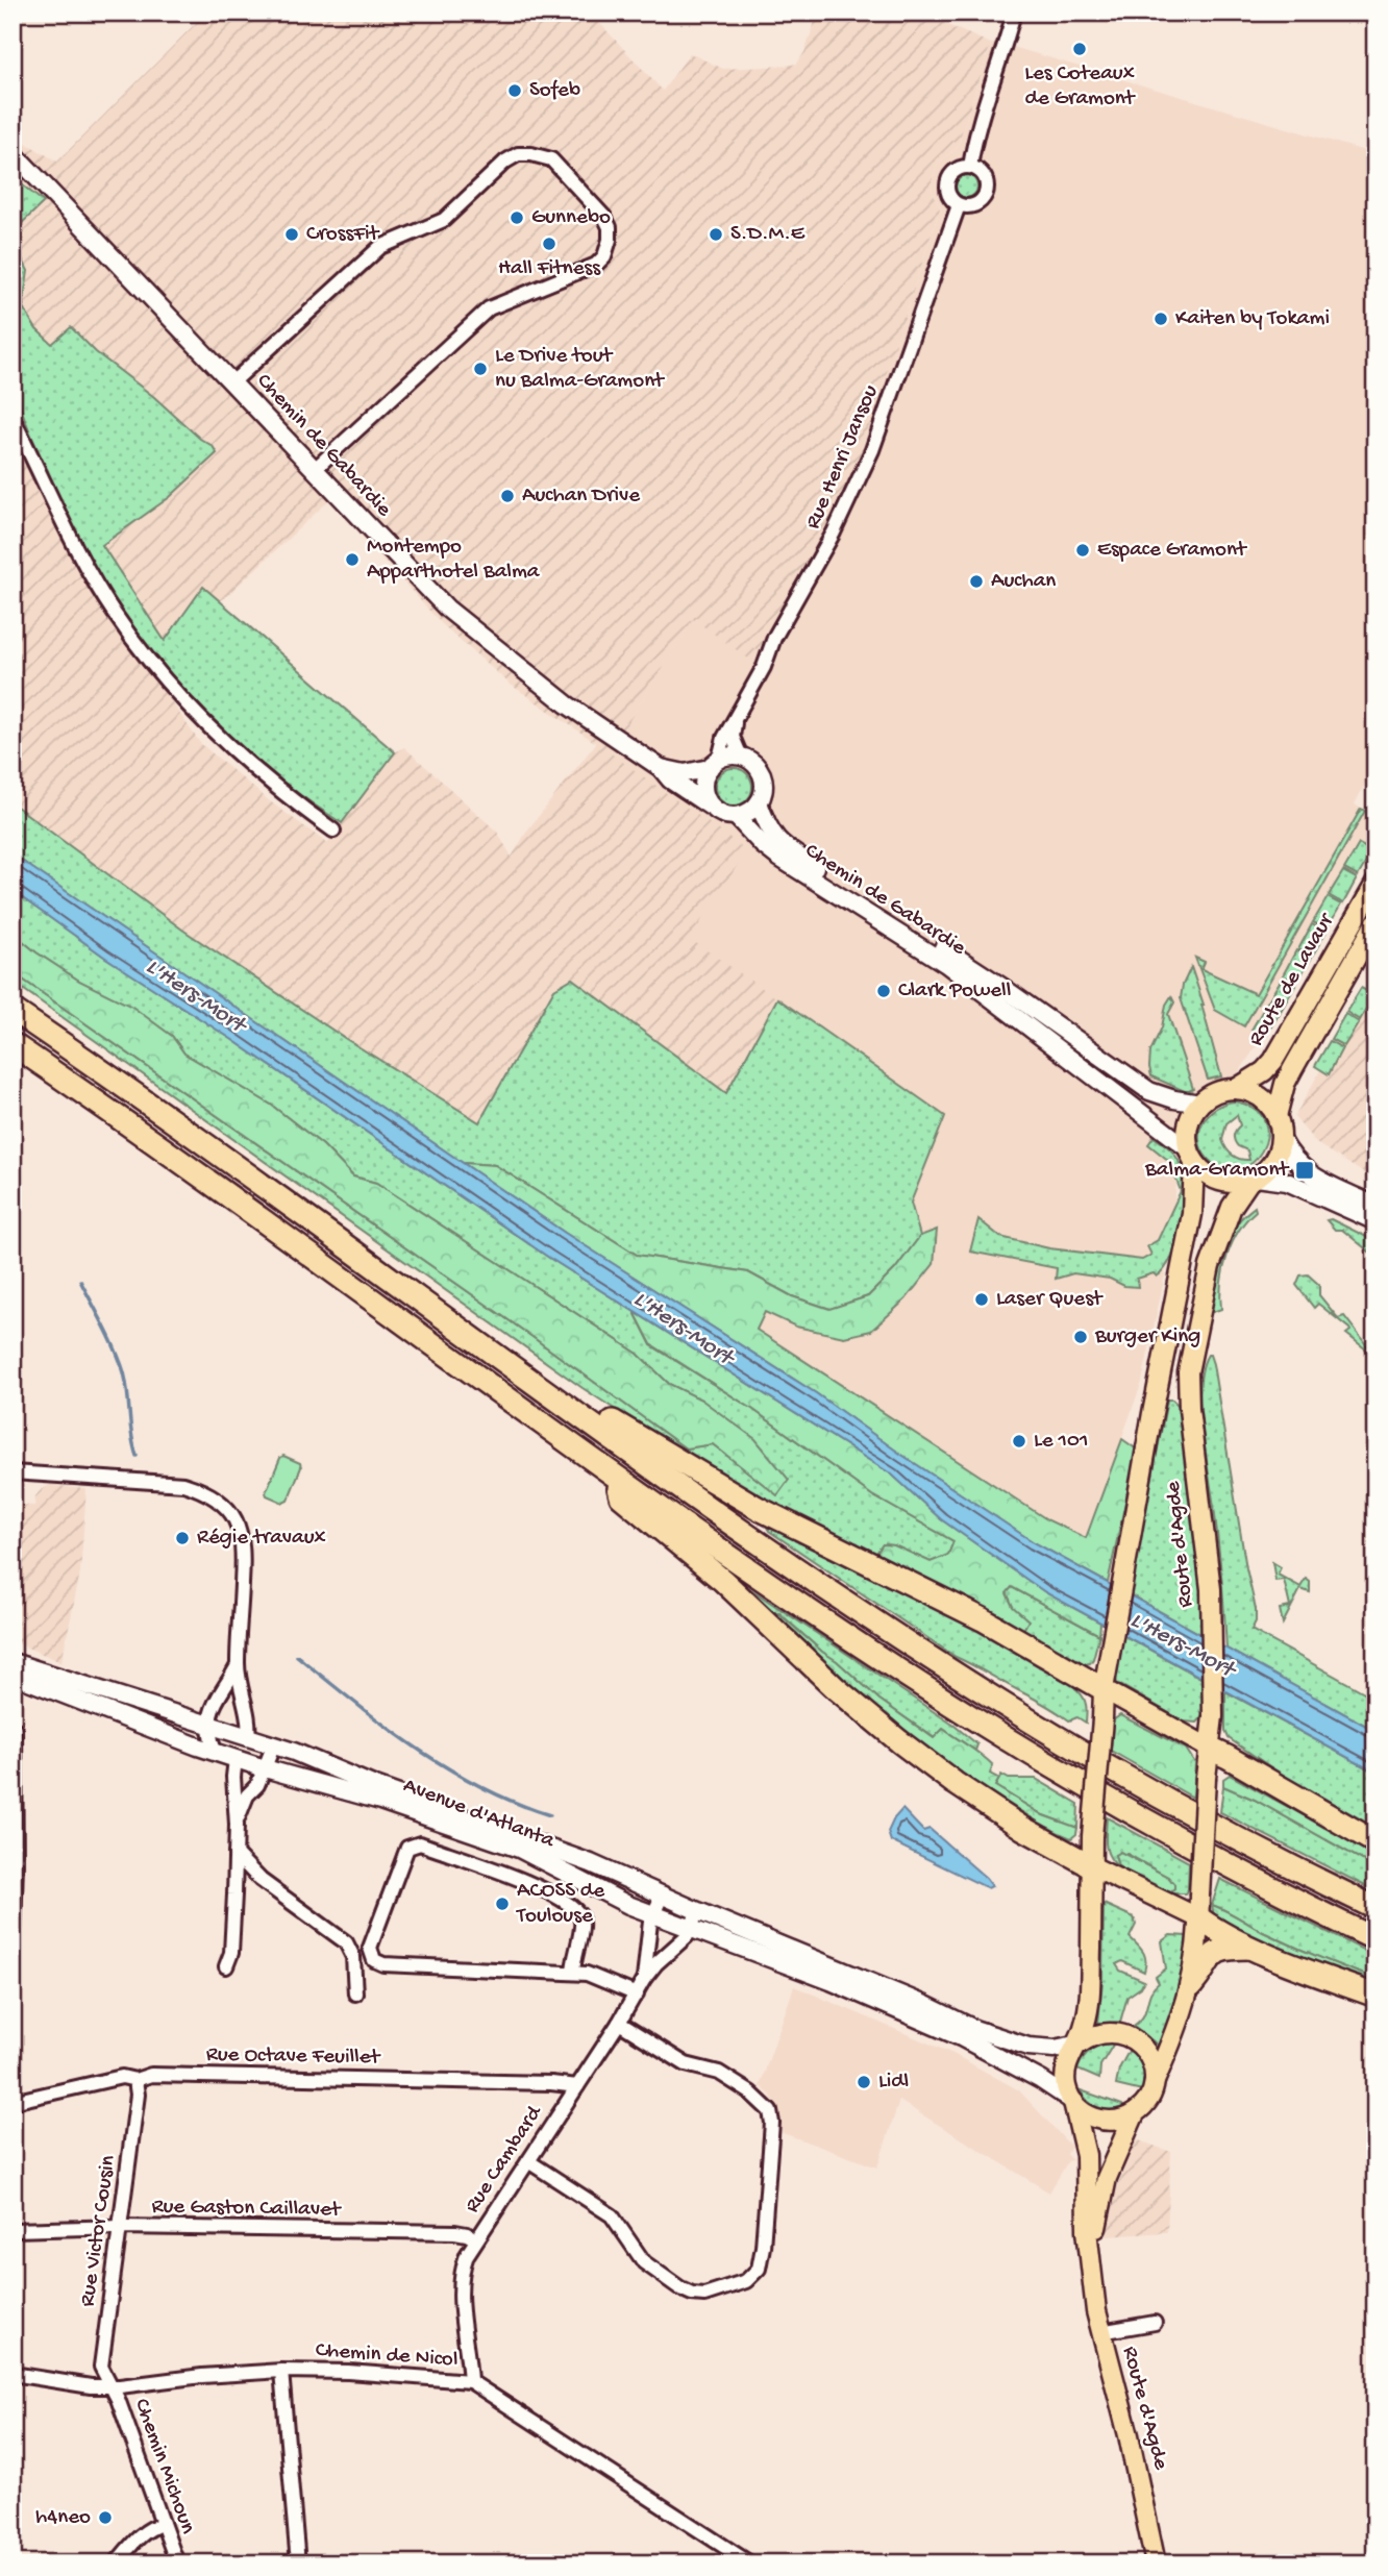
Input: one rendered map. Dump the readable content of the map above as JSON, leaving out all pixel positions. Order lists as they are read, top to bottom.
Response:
{
  "streets": {
    "main road": ["Route de Lavaur", "Route d'Agde"],
    "street": [
      "Chemin de Gabardie",
      "Rue Henri Jansou",
      "Avenue d'Atlanta",
      "Rue Octave Feuillet",
      "Rue Cambard",
      "Rue Gaston Caillavet",
      "Rue Victor Cousin",
      "Chemin de Nicol",
      "Chemin Michoun"
    ]
  },
  "crossings": [
    ["Chemin de Gabardie", "Rue Henri Jansou"],
    ["Chemin de Gabardie", "Route de Lavaur"],
    ["Chemin de Gabardie", "Route d'Agde"],
    ["Route de Lavaur", "Route d'Agde"],
    ["Route d'Agde", "Avenue d'Atlanta"],
    ["Avenue d'Atlanta", "Rue Cambard"],
    ["Rue Octave Feuillet", "Rue Cambard"],
    ["Rue Octave Feuillet", "Rue Victor Cousin"],
    ["Rue Cambard", "Rue Gaston Caillavet"],
    ["Rue Cambard", "Chemin de Nicol"],
    ["Rue Gaston Caillavet", "Rue Victor Cousin"],
    ["Rue Victor Cousin", "Chemin de Nicol"],
    ["Rue Victor Cousin", "Chemin Michoun"],
    ["Chemin de Nicol", "Chemin Michoun"]
  ],
  "water": ["L'Hers-Mort"],
  "places": {
    "other": [
      "Les Coteaux de Gramont",
      "Sofeb",
      "Gunnebo",
      "CrossFit",
      "S.D.M.E",
      "Hall Fitness",
      "Kaiten by Tokami",
      "Le Drive tout nu Balma-Gramont",
      "Auchan Drive",
      "Espace Gramont",
      "Montempo Apparthotel Balma",
      "Auchan",
      "Clark Powell",
      "Laser Quest",
      "Burger King",
      "Le 101",
      "Régie travaux",
      "ACOSS de Toulouse",
      "Lidl",
      "h4neo"
    ],
    "transit": ["Balma-Gramont"]
  }
}
